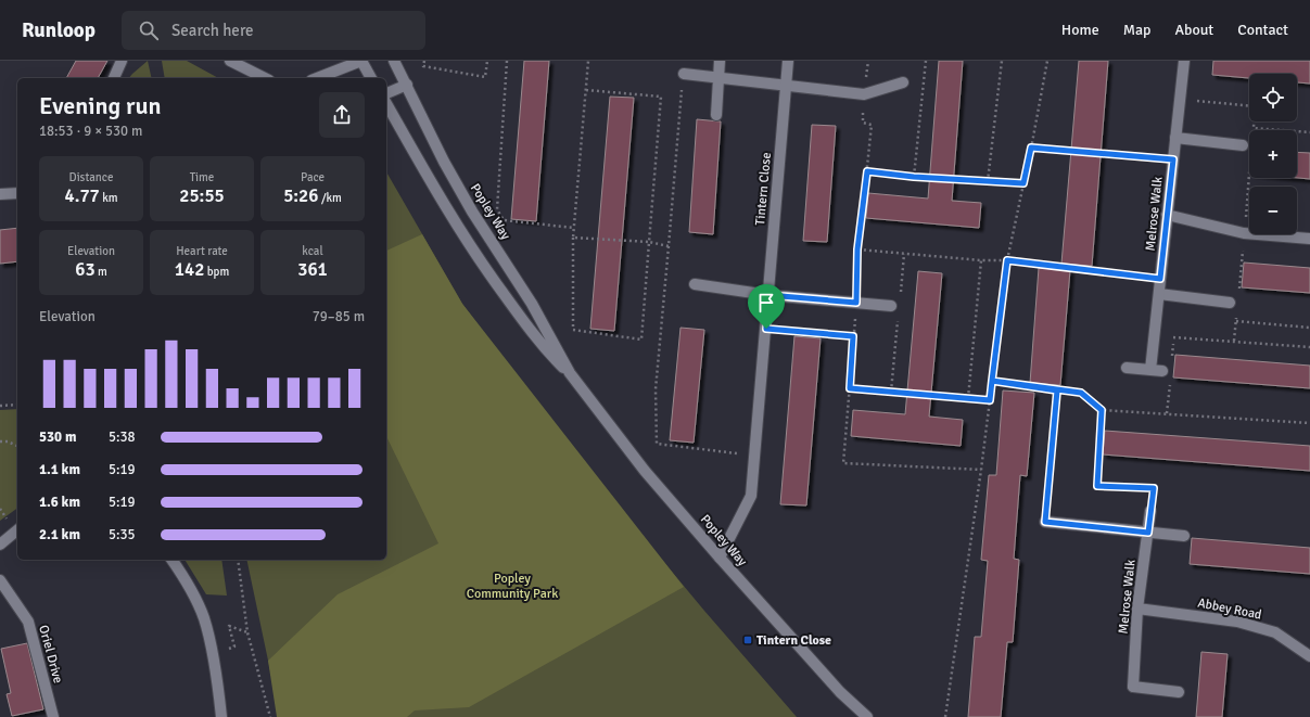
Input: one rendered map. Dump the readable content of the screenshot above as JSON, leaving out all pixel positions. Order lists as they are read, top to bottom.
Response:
{
  "streets": {
    "street": [
      "Tintern Close",
      "Popley Way",
      "Melrose Walk",
      "Abbey Road",
      "Oriel Drive"
    ]
  },
  "crossings": [
    ["Tintern Close", "Popley Way"],
    ["Melrose Walk", "Abbey Road"]
  ],
  "parks": ["Popley Community Park"],
  "places": {
    "transit": ["Tintern Close"]
  },
  "page": {
    "header": "Runloop",
    "search": "Search here",
    "nav": [
      "Home",
      "Map",
      "About",
      "Contact"
    ],
    "map_buttons": ["+", "−"],
    "heading": ["Evening run", "18:53 · 9 × 530 m"],
    "stats": [
      ["Distance", "4.77 km"],
      ["Time", "25:55"],
      ["Pace", "5:26 /km"],
      ["Elevation", "63 m"],
      ["Heart rate", "142 bpm"],
      ["kcal", "361"]
    ],
    "chart": ["Elevation", "79–85 m"],
    "list": [
      {
        "name": "530 m",
        "note": "5:38"
      },
      {
        "name": "1.1 km",
        "note": "5:19"
      },
      {
        "name": "1.6 km",
        "note": "5:19"
      },
      {
        "name": "2.1 km",
        "note": "5:35"
      }
    ]
  }
}
